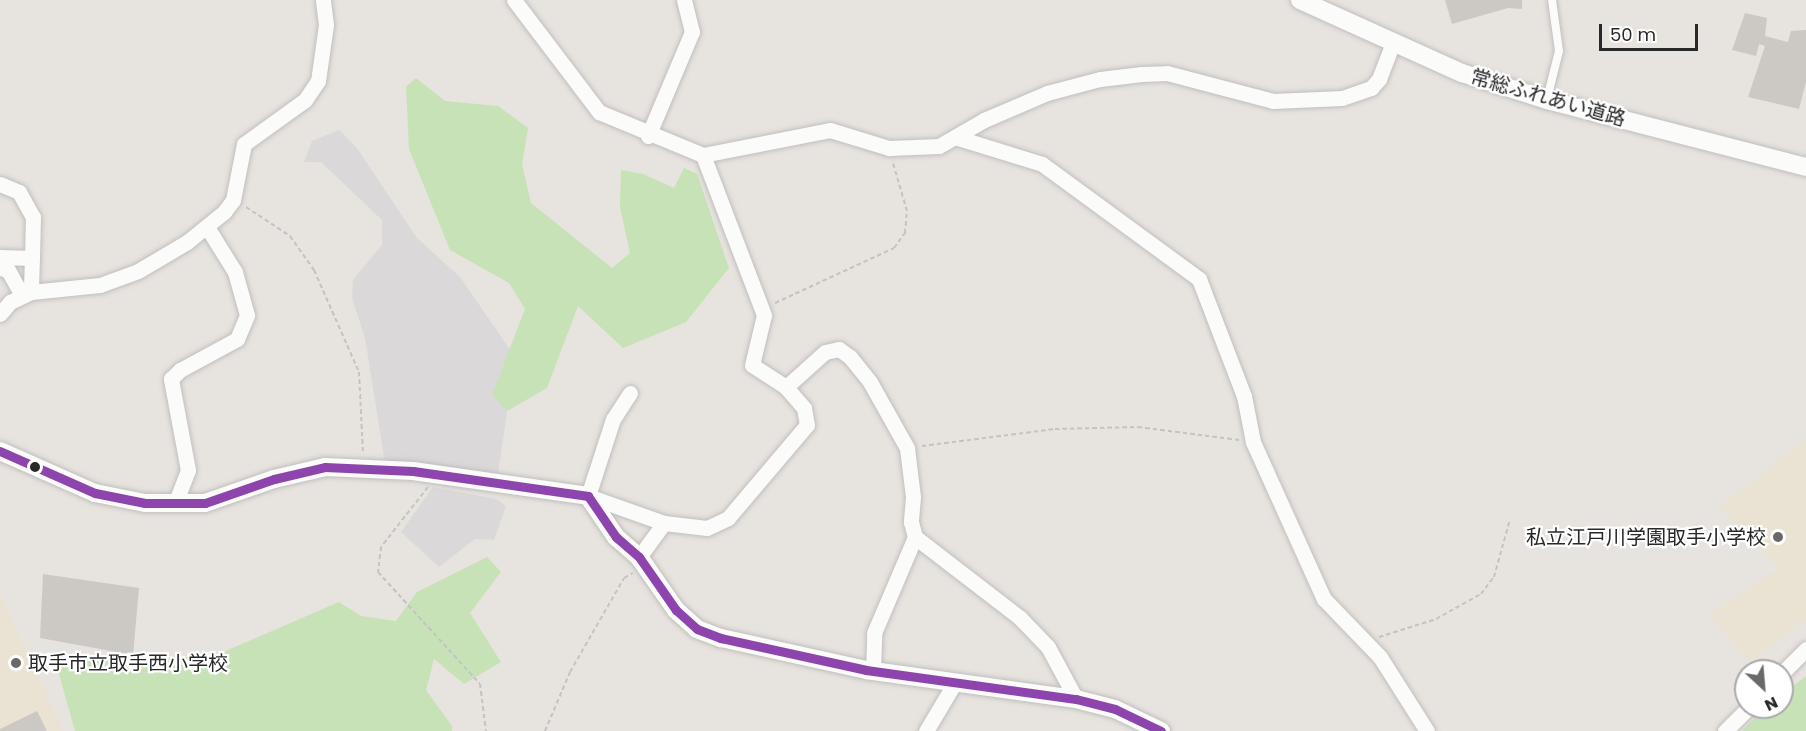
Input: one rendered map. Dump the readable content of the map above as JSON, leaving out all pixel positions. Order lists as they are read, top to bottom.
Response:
{
  "streets": {
    "street": ["常総ふれあい道路"]
  },
  "places": ["私立江戸川学園取手小学校", "取手市立取手西小学校"],
  "scale_bar": "50 m",
  "north": "bottom right"
}
